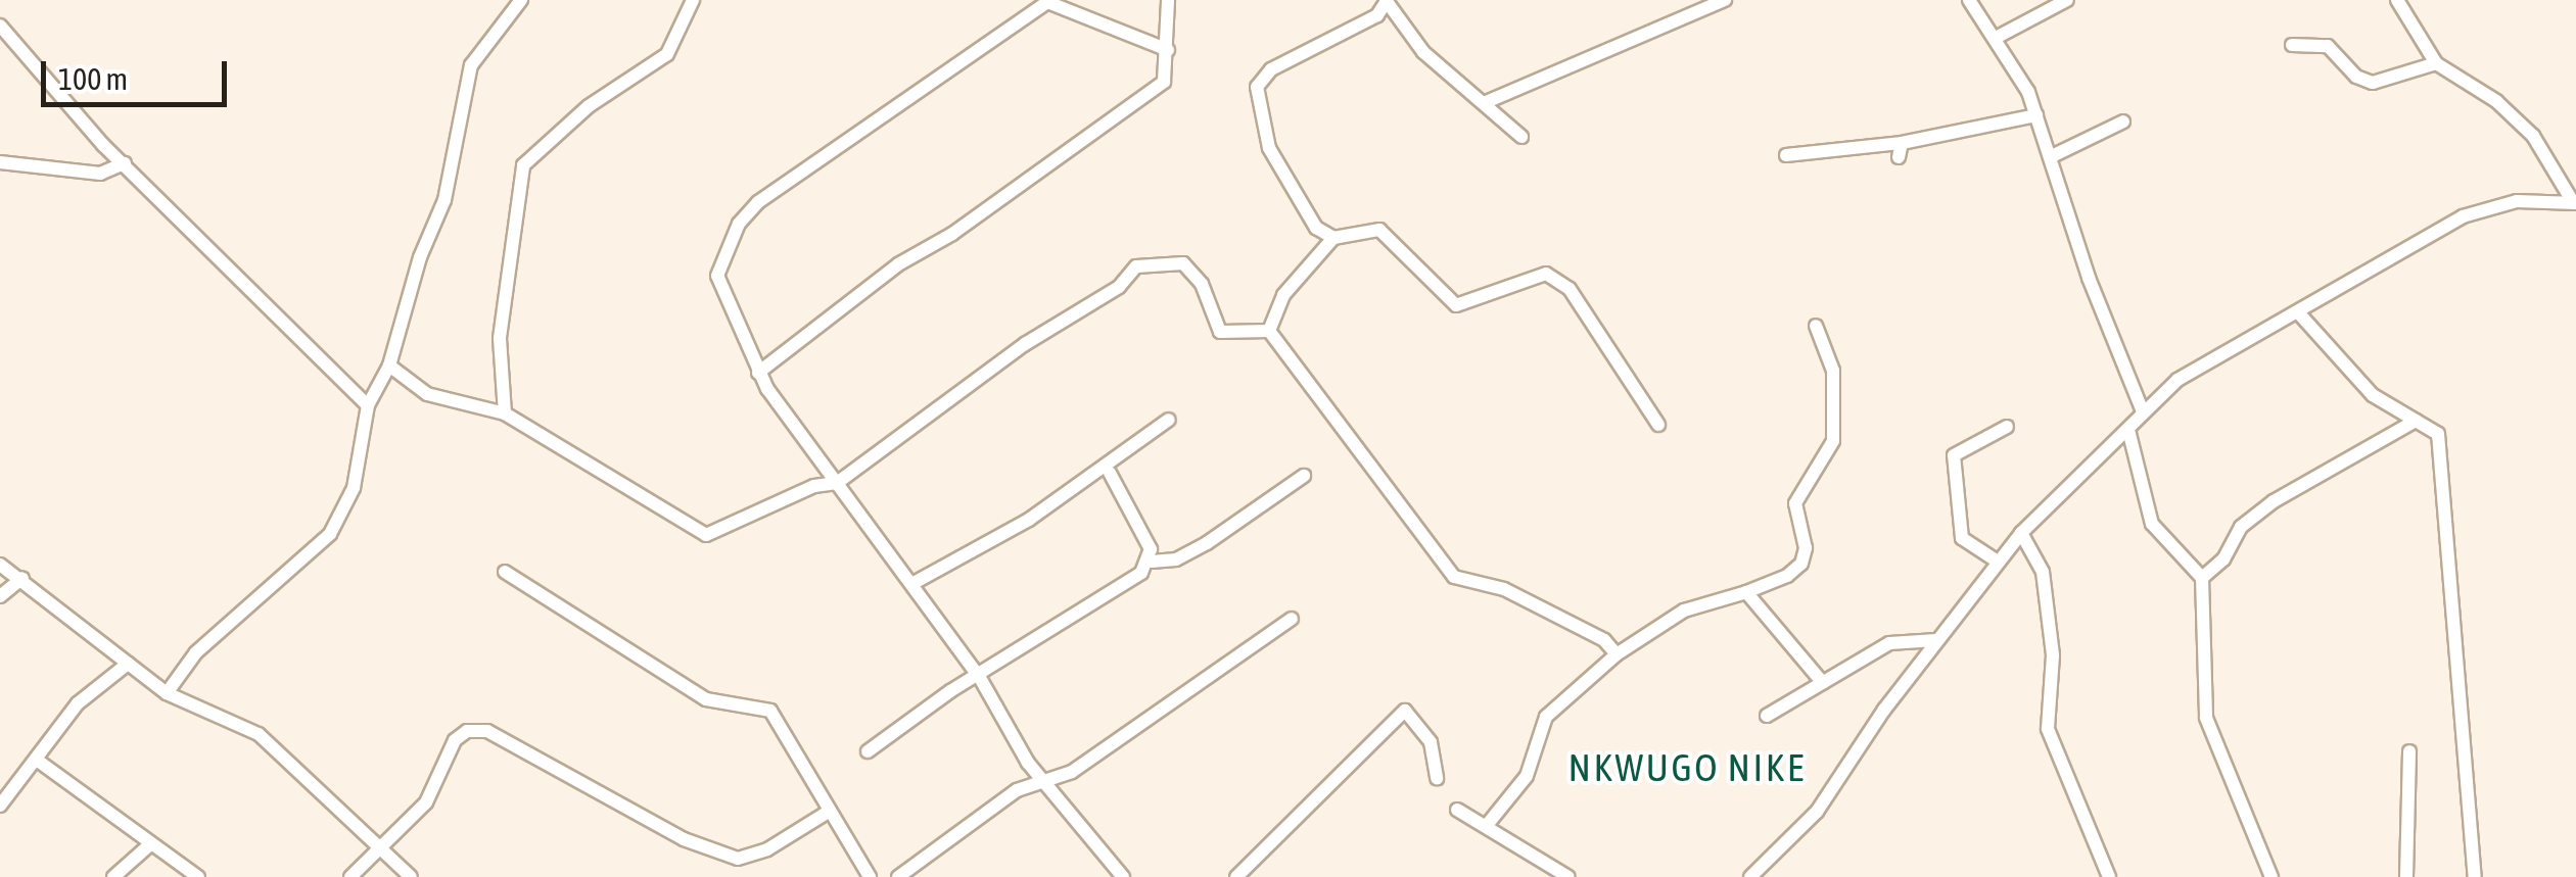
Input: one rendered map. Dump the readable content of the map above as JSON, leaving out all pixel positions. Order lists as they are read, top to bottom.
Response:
{
  "districts": ["NKWUGO NIKE"],
  "scale_bar": "100 m"
}
